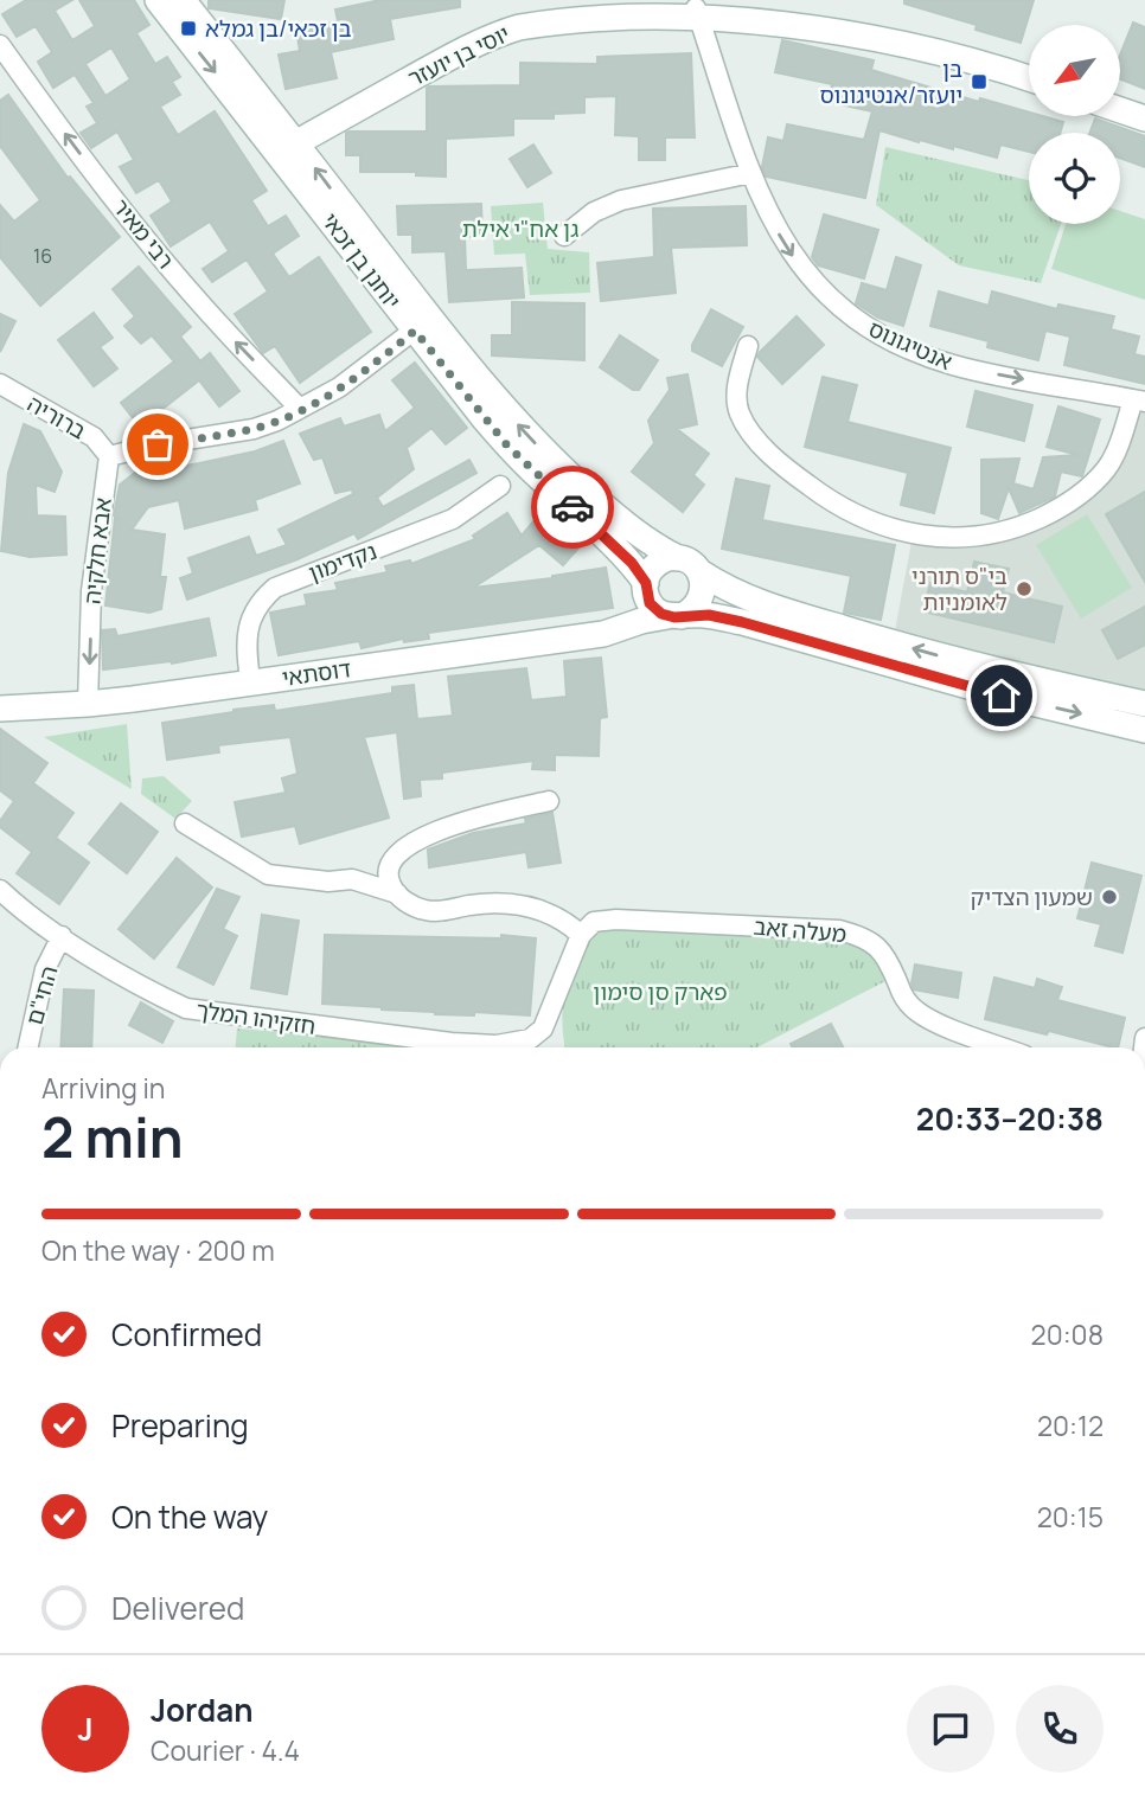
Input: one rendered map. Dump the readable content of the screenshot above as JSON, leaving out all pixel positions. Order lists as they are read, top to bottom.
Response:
{
  "streets": {
    "street": [
      "יוסי בן יועזר",
      "רבי מאיר",
      "יוחנן בן זכאי",
      "אנטיגונוס",
      "ברוריה",
      "אבא חלקיה",
      "נקדימון",
      "דוסתאי",
      "מעלה זאב",
      "החי\"ם",
      "חזקיהו המלך"
    ]
  },
  "crossings": [
    ["יוסי בן יועזר", "יוחנן בן זכאי"],
    ["יוסי בן יועזר", "אנטיגונוס"],
    ["יוחנן בן זכאי", "דוסתאי"],
    ["ברוריה", "אבא חלקיה"],
    ["אבא חלקיה", "דוסתאי"],
    ["נקדימון", "דוסתאי"],
    ["מעלה זאב", "חזקיהו המלך"],
    ["החי\"ם", "חזקיהו המלך"]
  ],
  "one_way": ["רבי מאיר", "אנטיגונוס", "אבא חלקיה"],
  "parks": ["גן אח\"י אילת", "פארק סן סימון"],
  "places": {
    "transit": ["בן זכאי/בן גמלא", "בן יועזר/אנטיגונוס"],
    "other": ["בי\"ס תורני לאומניות", "שמעון הצדיק"]
  },
  "house_numbers": ["16"],
  "north": "bottom left",
  "page": {
    "heading": ["2 min", "Arriving in", "20:33–20:38"],
    "panel": ["Jordan", "Courier · 4.4"],
    "bar": "On the way · 200 m",
    "list": [
      ["Confirmed", "20:08"],
      ["Preparing", "20:12"],
      ["On the way", "20:15"],
      "Delivered"
    ],
    "round": "J"
  }
}
